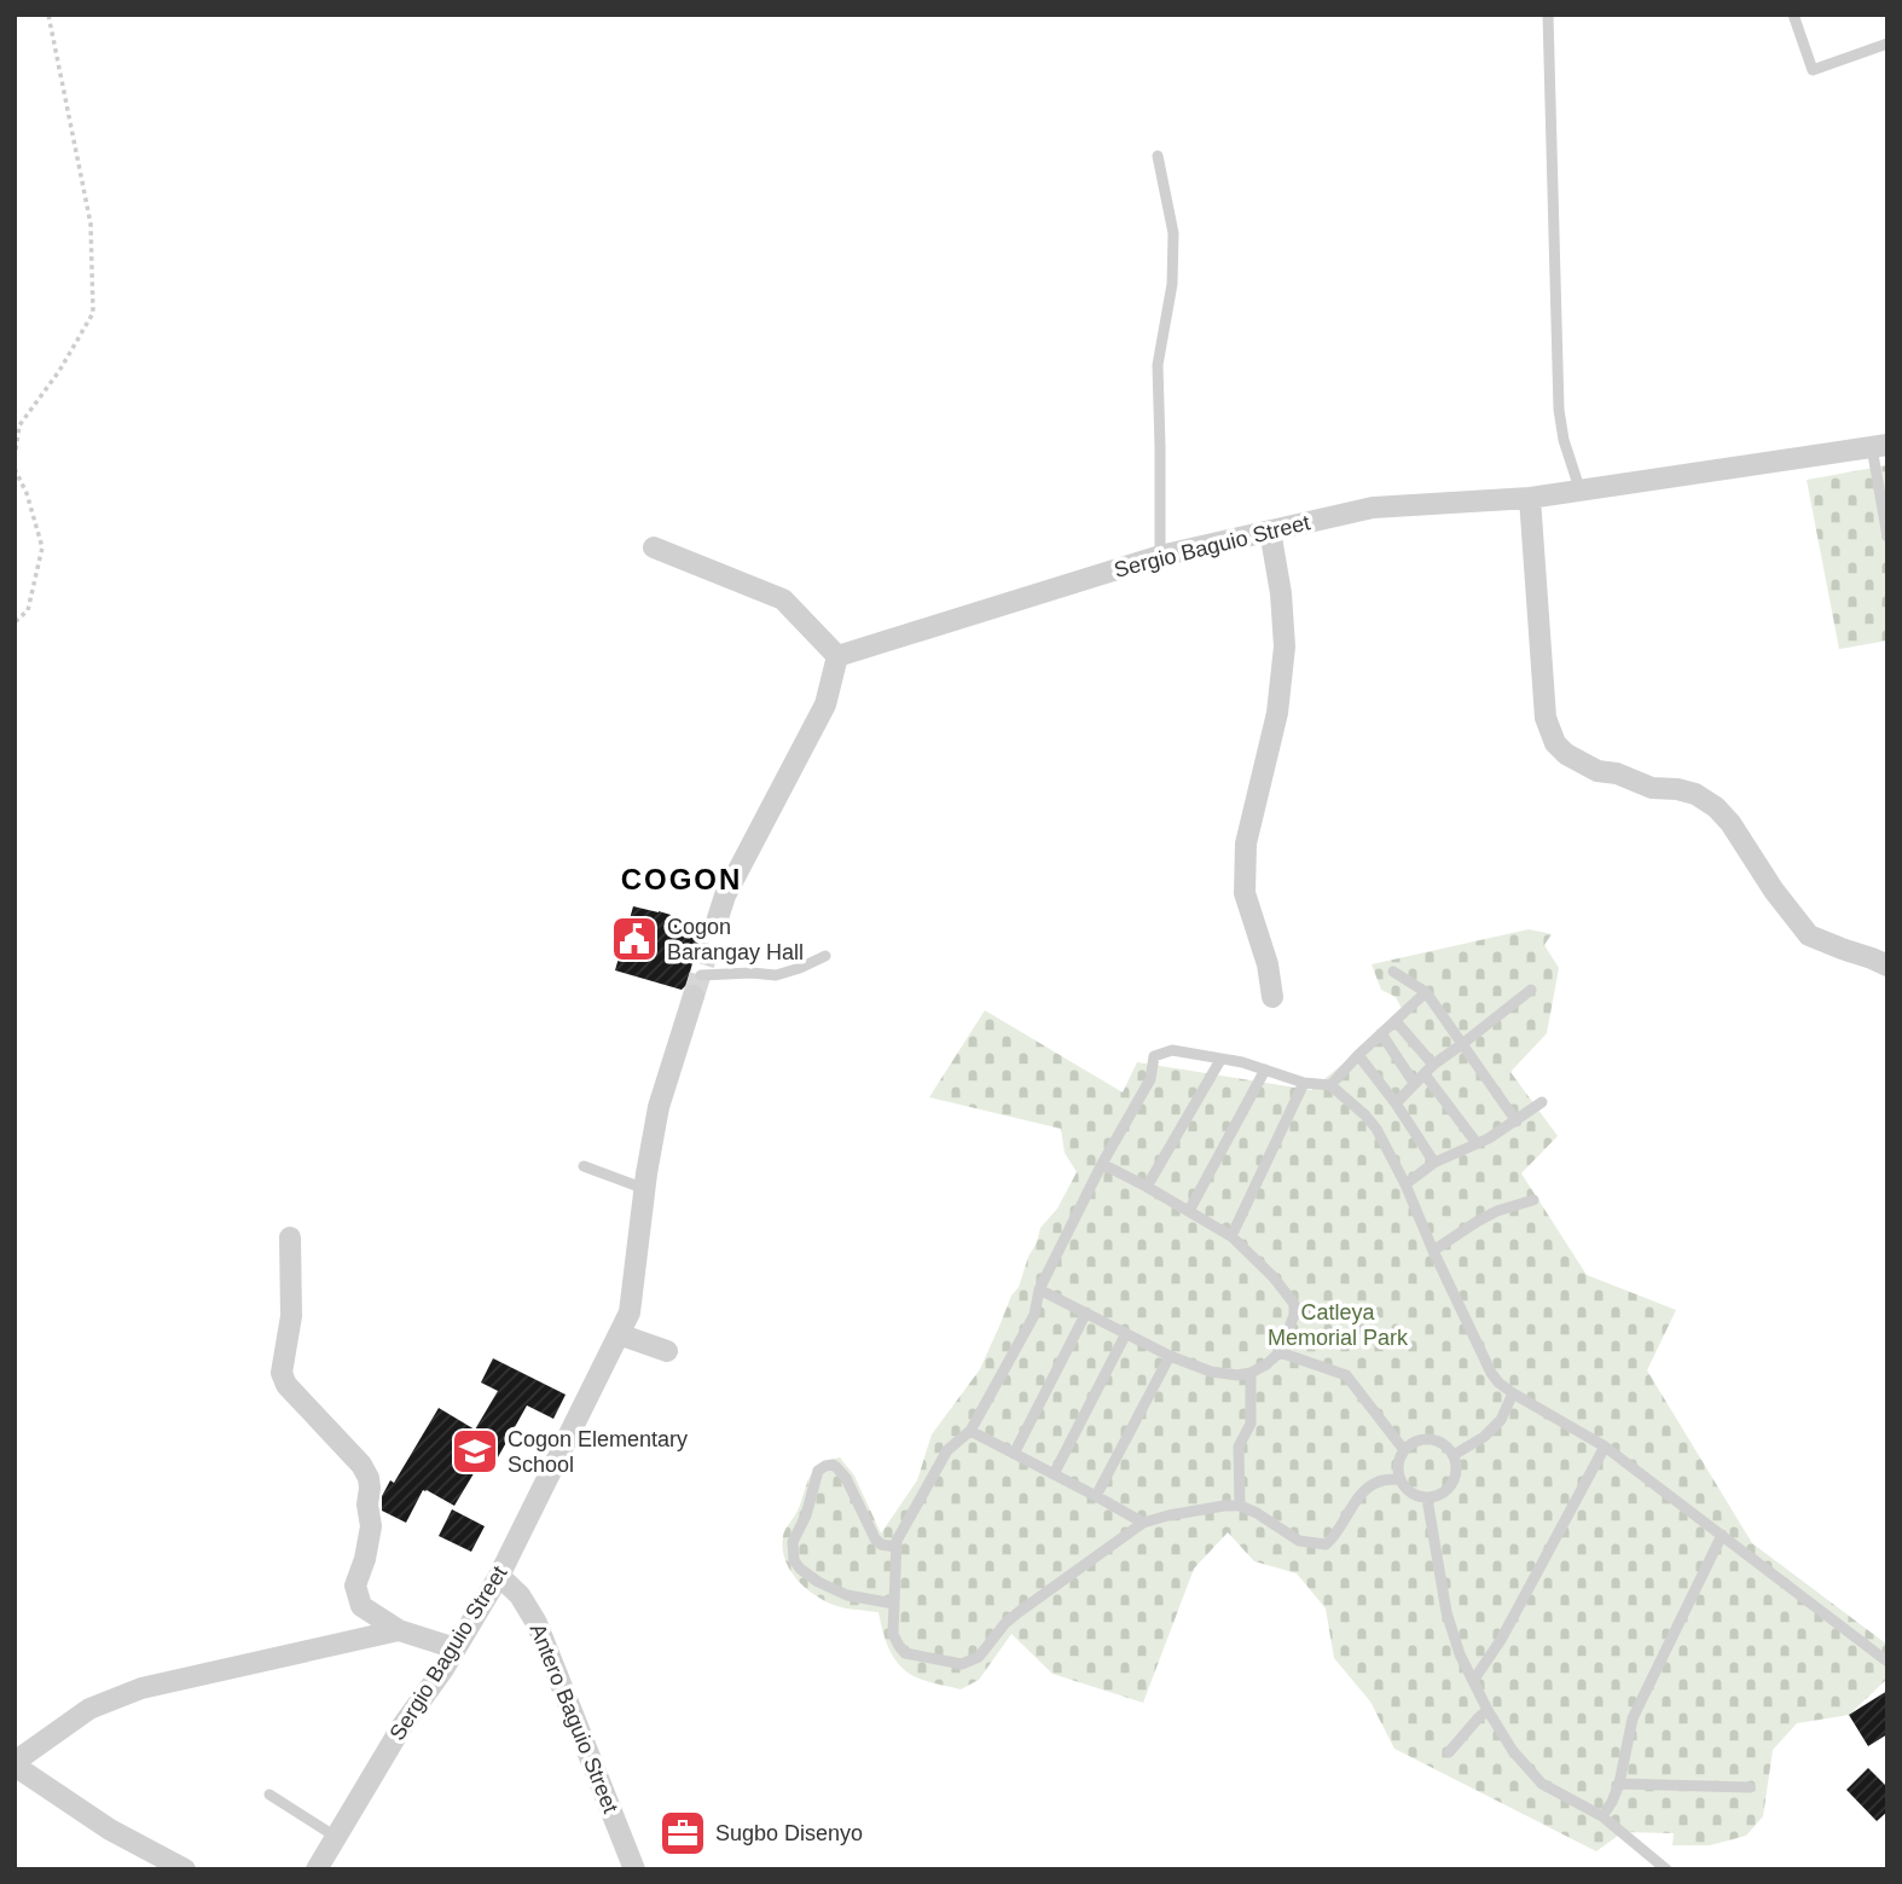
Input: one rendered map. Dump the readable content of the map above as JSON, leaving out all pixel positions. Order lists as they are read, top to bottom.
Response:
{
  "streets": {
    "street": ["Sergio Baguio Street", "Antero Baguio Street"]
  },
  "crossings": [
    ["Sergio Baguio Street", "Antero Baguio Street"]
  ],
  "districts": ["COGON"],
  "parks": ["Catleya Memorial Park"],
  "places": {
    "public building": ["Cogon Barangay Hall"],
    "school or university": ["Cogon Elementary School"],
    "office": ["Sugbo Disenyo"]
  }
}
